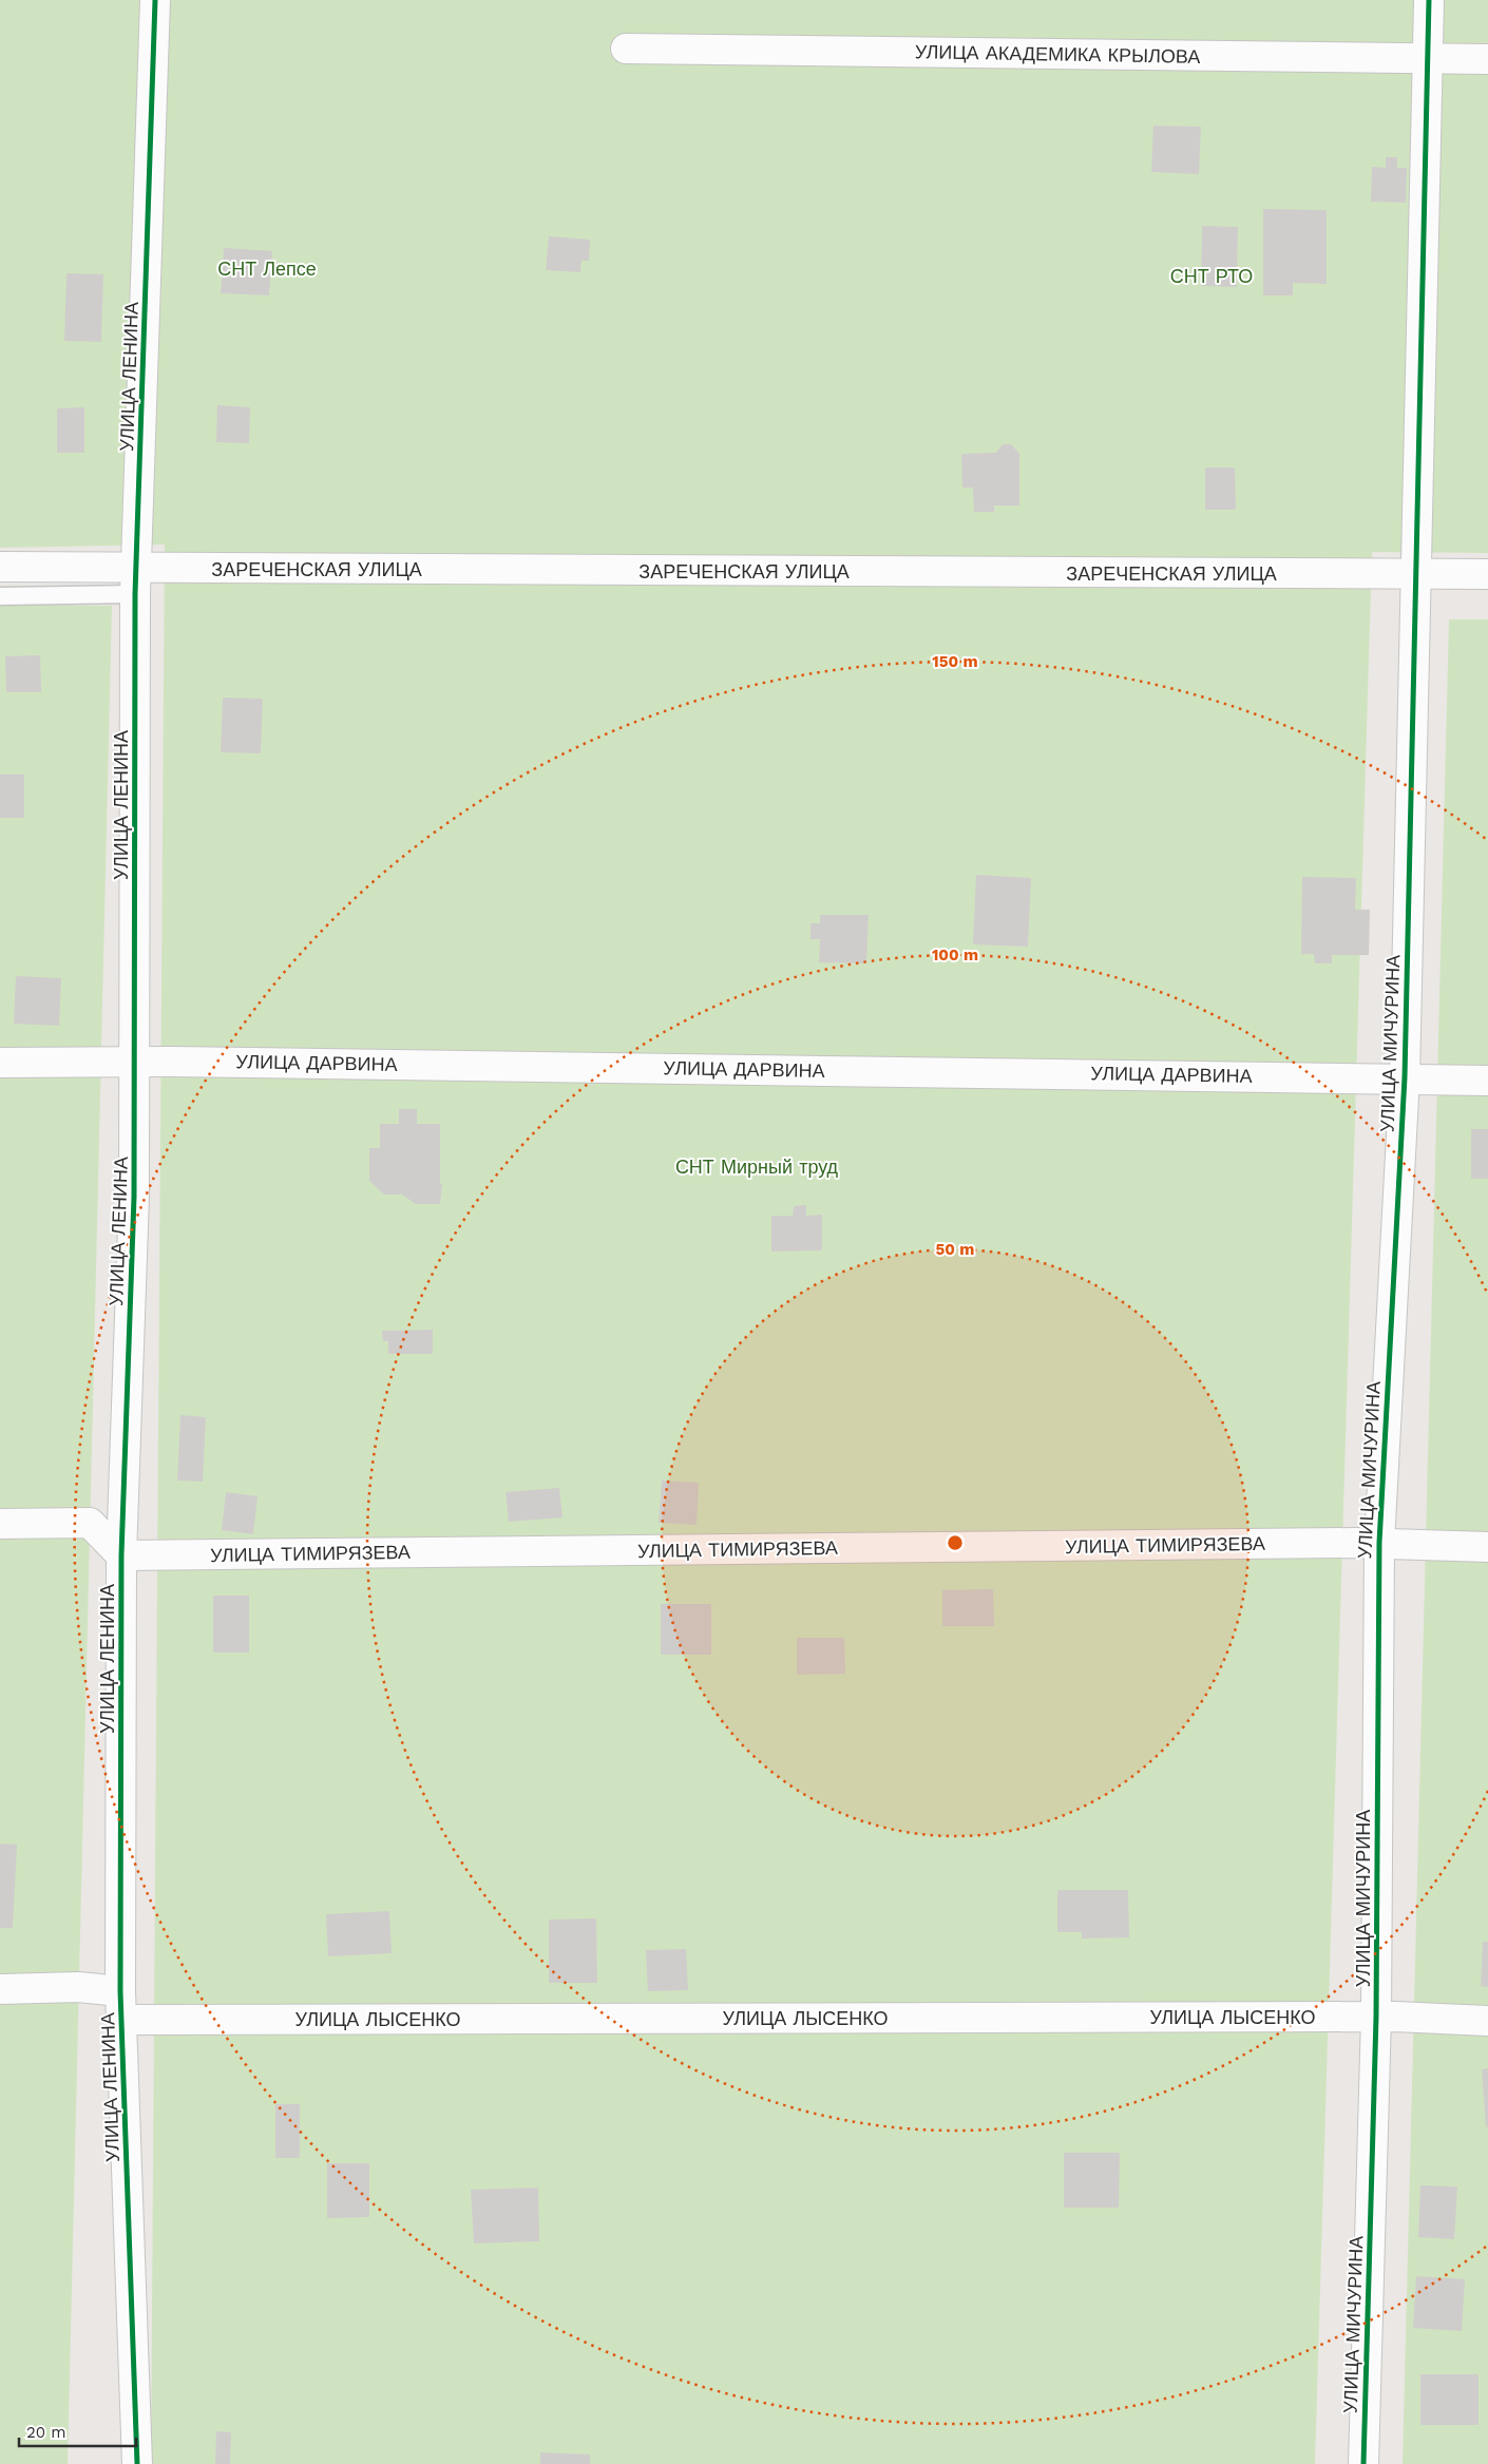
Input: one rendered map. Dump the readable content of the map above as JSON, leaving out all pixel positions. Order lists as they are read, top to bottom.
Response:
{
  "streets": {
    "street": [
      "УЛИЦА АКАДЕМИКА КРЫЛОВА",
      "УЛИЦА ЛЕНИНА",
      "ЗАРЕЧЕНСКАЯ УЛИЦА",
      "УЛИЦА МИЧУРИНА",
      "УЛИЦА ДАРВИНА",
      "УЛИЦА ТИМИРЯЗЕВА",
      "УЛИЦА ЛЫСЕНКО"
    ]
  },
  "crossings": [
    ["УЛИЦА АКАДЕМИКА КРЫЛОВА", "УЛИЦА МИЧУРИНА"],
    ["УЛИЦА ЛЕНИНА", "ЗАРЕЧЕНСКАЯ УЛИЦА"],
    ["УЛИЦА ЛЕНИНА", "УЛИЦА ДАРВИНА"],
    ["УЛИЦА ЛЕНИНА", "УЛИЦА ТИМИРЯЗЕВА"],
    ["УЛИЦА ЛЕНИНА", "УЛИЦА ЛЫСЕНКО"],
    ["ЗАРЕЧЕНСКАЯ УЛИЦА", "УЛИЦА МИЧУРИНА"],
    ["УЛИЦА МИЧУРИНА", "УЛИЦА ДАРВИНА"],
    ["УЛИЦА МИЧУРИНА", "УЛИЦА ТИМИРЯЗЕВА"],
    ["УЛИЦА МИЧУРИНА", "УЛИЦА ЛЫСЕНКО"]
  ],
  "parks": ["СНТ Лепсе", "СНТ РТО", "СНТ Мирный труд"],
  "scale_bar": "20 m",
  "rings": ["150 m", "100 m", "50 m"]
}
